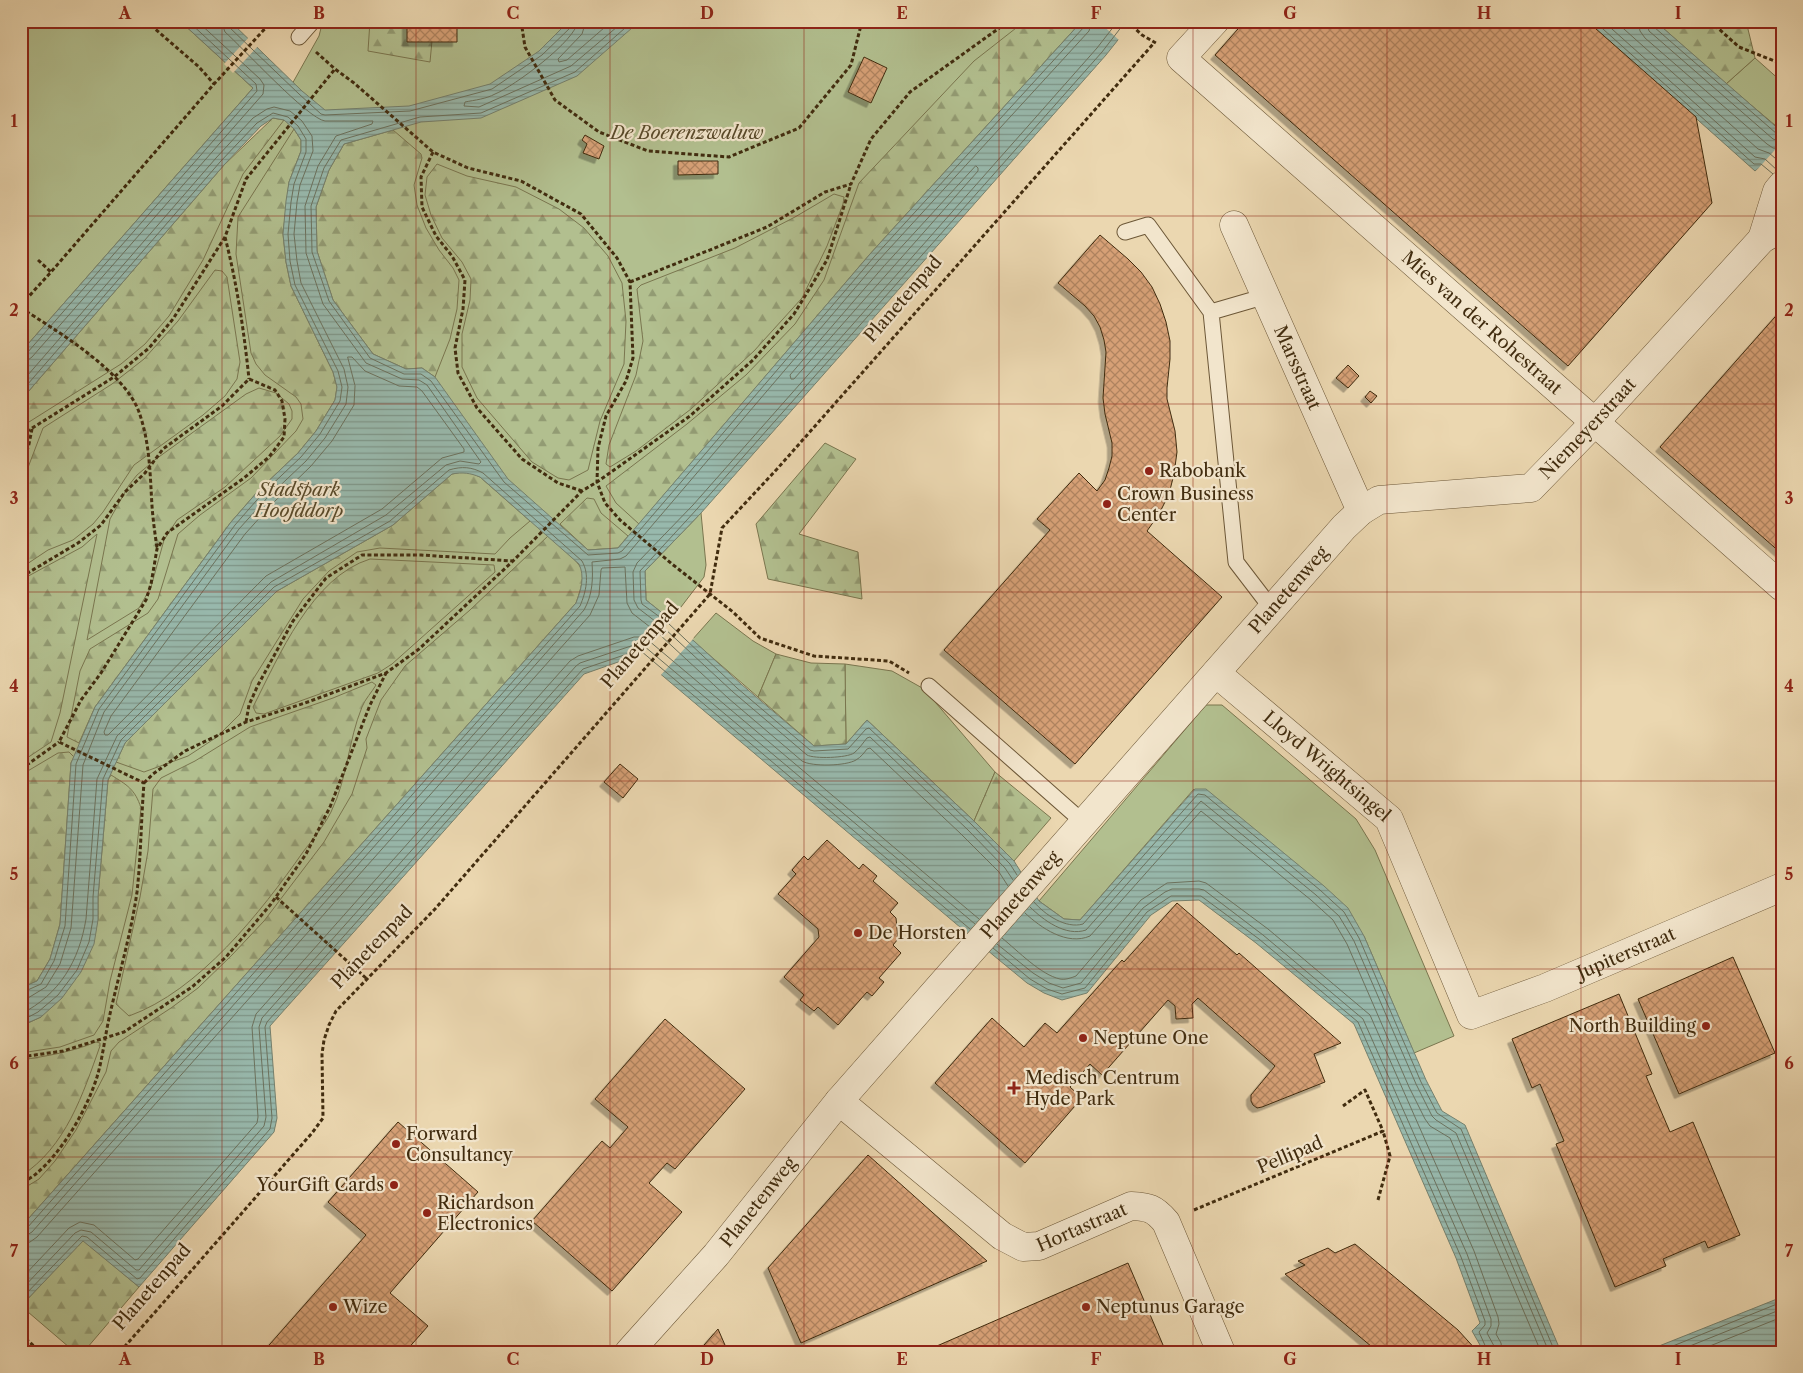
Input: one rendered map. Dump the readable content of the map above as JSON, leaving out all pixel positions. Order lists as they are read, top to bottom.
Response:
{
  "streets": {
    "street": [
      "Mies van der Rohestraat",
      "Marsstraat",
      "Niemeyerstraat",
      "Planetenweg",
      "Lloyd Wrightsingel",
      "Jupiterstraat",
      "Hortastraat"
    ],
    "path": ["Planetenpad", "Pellipad"]
  },
  "crossings": [
    ["Mies van der Rohestraat", "Niemeyerstraat"],
    ["Marsstraat", "Niemeyerstraat"],
    ["Marsstraat", "Planetenweg"],
    ["Niemeyerstraat", "Planetenweg"],
    ["Planetenweg", "Lloyd Wrightsingel"],
    ["Planetenweg", "Hortastraat"],
    ["Lloyd Wrightsingel", "Jupiterstraat"],
    ["Pellipad", "Hortastraat"]
  ],
  "parks": ["De Boerenzwaluw", "Stadspark Hoofddorp"],
  "places": {
    "other": [
      "Rabobank",
      "Crown Business Center",
      "De Horsten",
      "North Building",
      "Neptune One",
      "Forward Consultancy",
      "YourGift Cards",
      "Richardson Electronics",
      "Wize",
      "Neptunus Garage"
    ],
    "health": ["Medisch Centrum Hyde Park"]
  },
  "grid": {
    "columns": [
      "A",
      "B",
      "C",
      "D",
      "E",
      "F",
      "G",
      "H",
      "I"
    ],
    "rows": [
      "1",
      "2",
      "3",
      "4",
      "5",
      "6",
      "7"
    ]
  }
}
